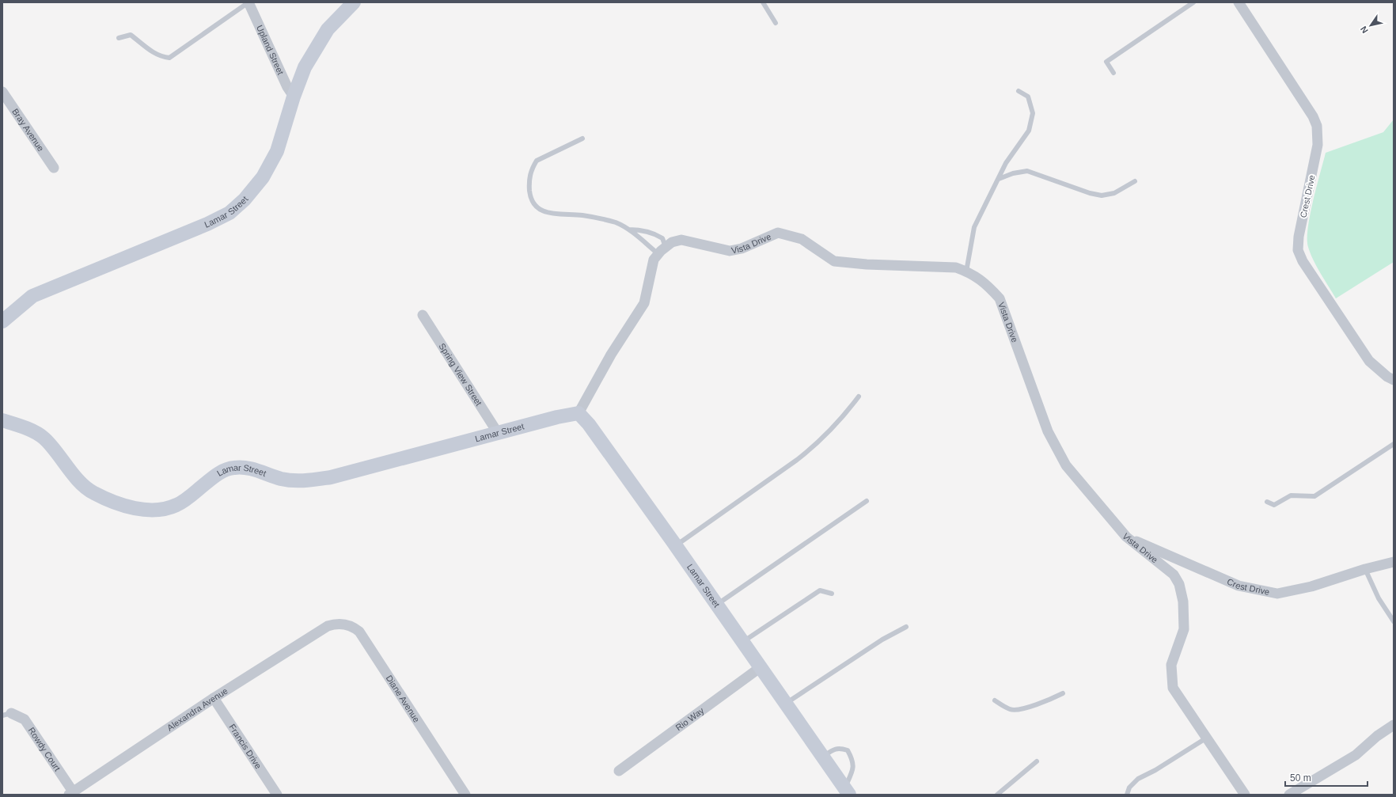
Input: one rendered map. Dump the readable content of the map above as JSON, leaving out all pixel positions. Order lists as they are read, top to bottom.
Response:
{
  "streets": {
    "street": [
      "Upland Street",
      "Bray Avenue",
      "Crest Drive",
      "Lamar Street",
      "Vista Drive",
      "Spring View Street",
      "Diane Avenue",
      "Alexandra Avenue",
      "Rio Way",
      "Francis Drive",
      "Rowdy Court"
    ]
  },
  "crossings": [
    ["Upland Street", "Lamar Street"],
    ["Crest Drive", "Vista Drive"],
    ["Lamar Street", "Spring View Street"],
    ["Lamar Street", "Rio Way"],
    ["Diane Avenue", "Alexandra Avenue"],
    ["Alexandra Avenue", "Francis Drive"],
    ["Alexandra Avenue", "Rowdy Court"]
  ],
  "scale_bar": "50 m",
  "north": "bottom left"
}
